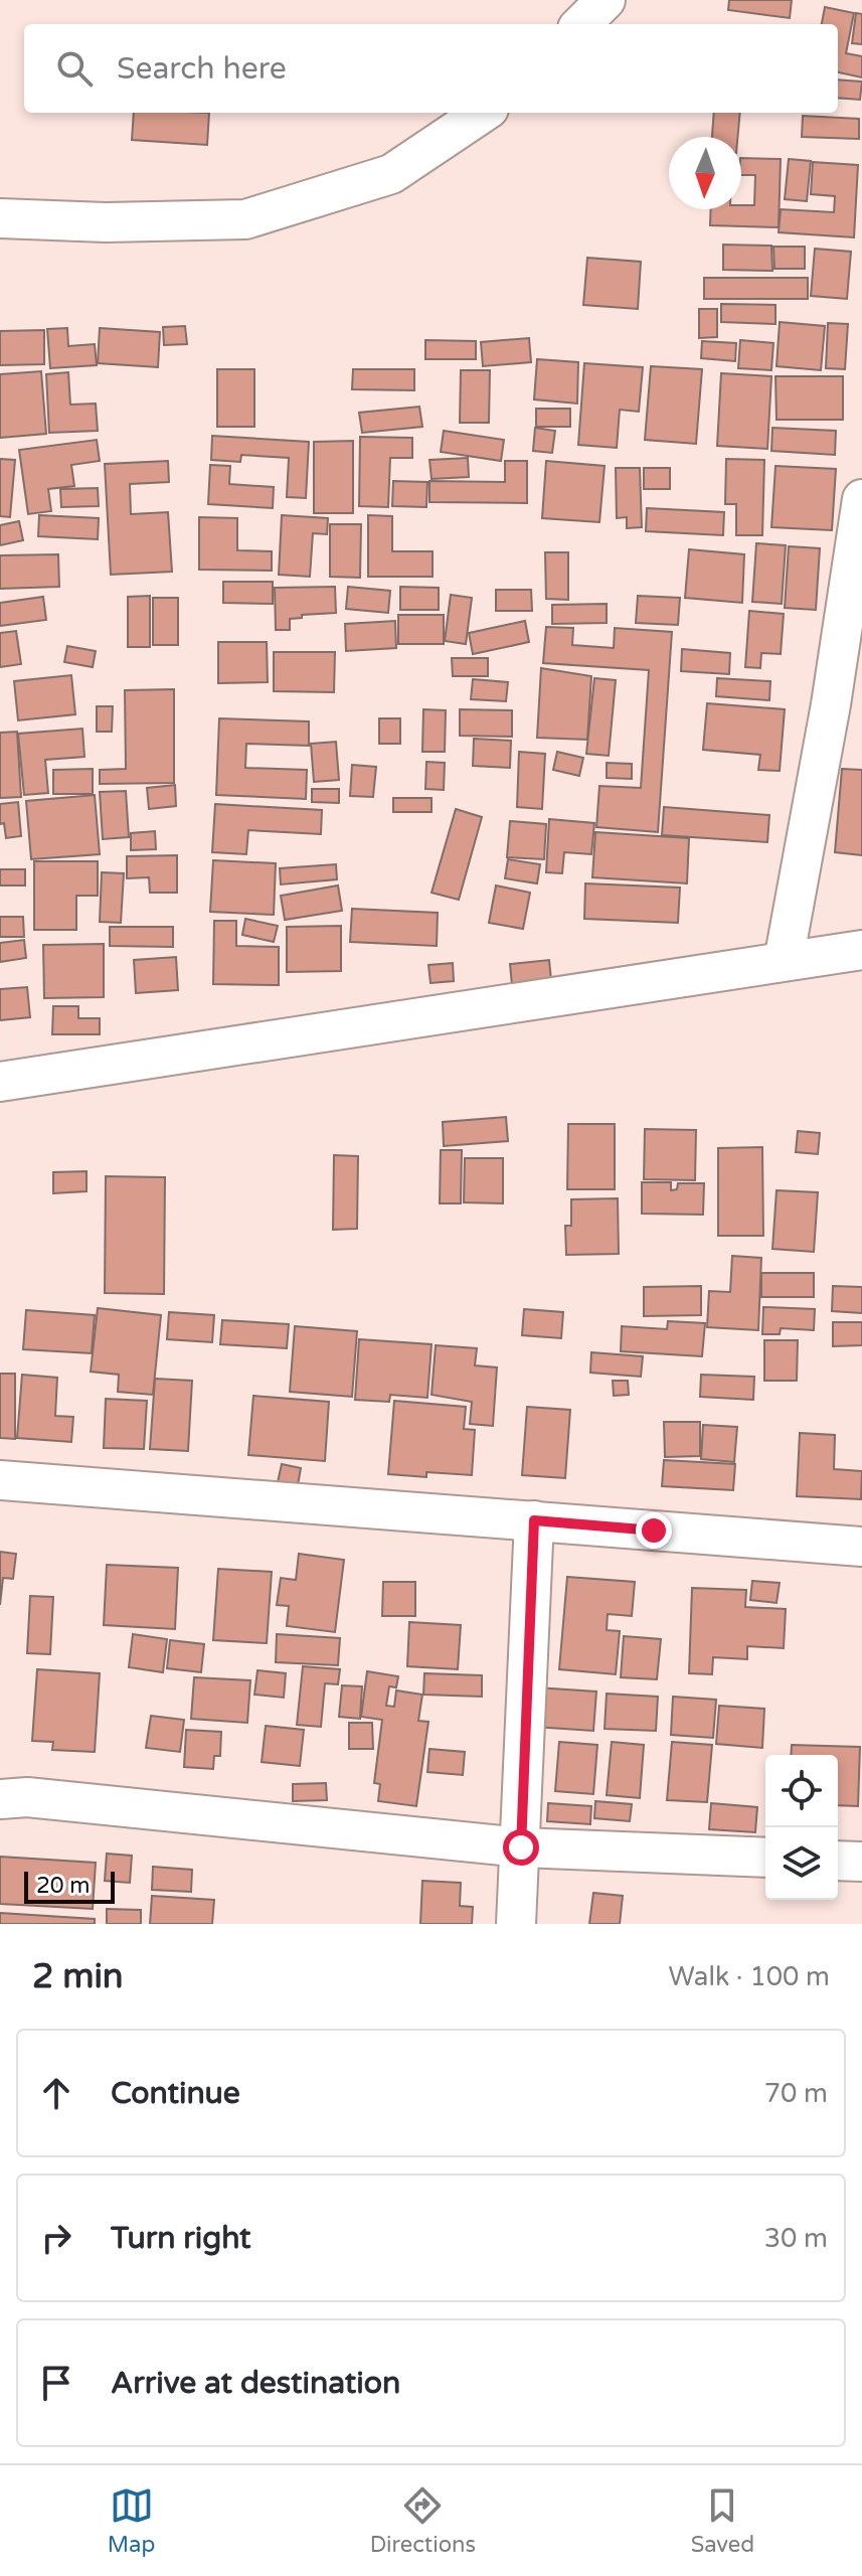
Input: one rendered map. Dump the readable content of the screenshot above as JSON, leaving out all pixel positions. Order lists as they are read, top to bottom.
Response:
{
  "scale_bar": "20 m",
  "north": "bottom",
  "page": {
    "search": "Search here",
    "scale": "20 m",
    "heading": ["2 min", "Walk · 100 m"],
    "list": [
      ["Continue", "70 m"],
      ["Turn right", "30 m"],
      "Arrive at destination"
    ],
    "nav": ["Map", "Directions", "Saved"]
  }
}
